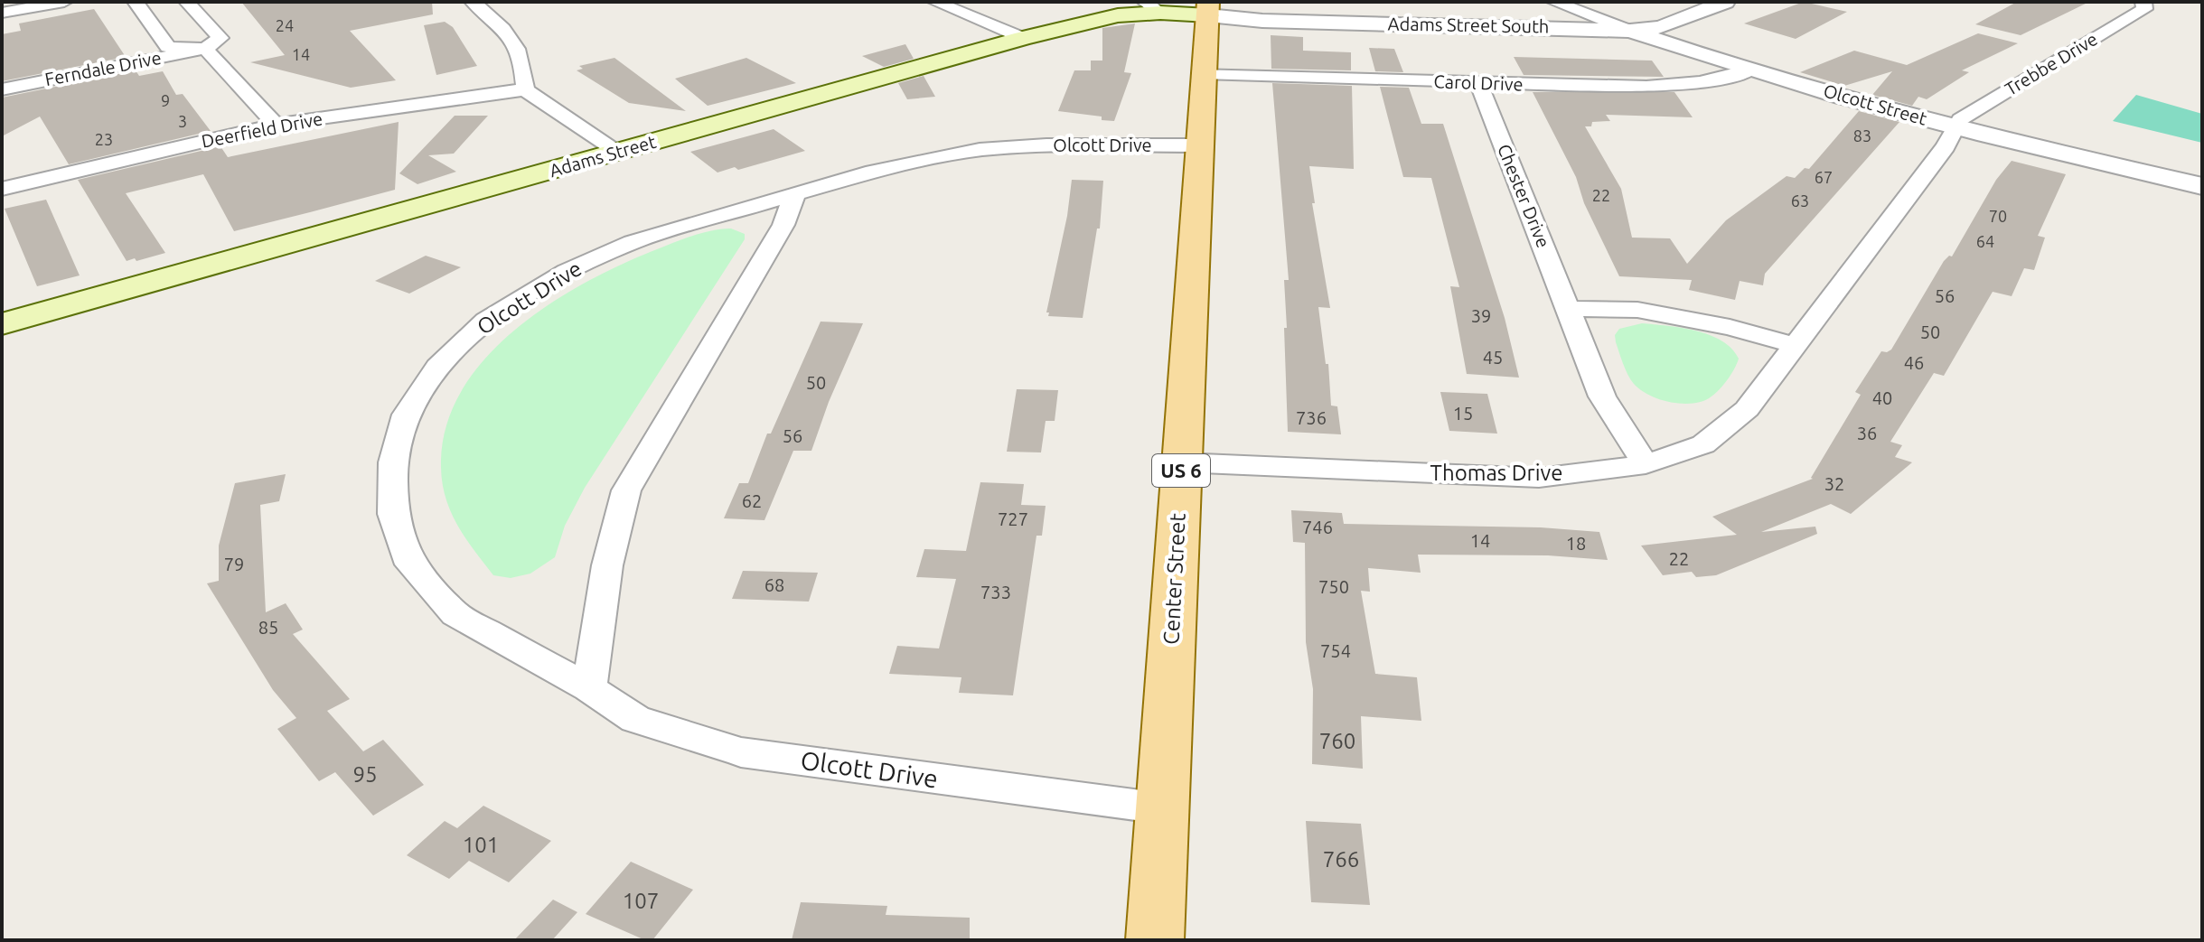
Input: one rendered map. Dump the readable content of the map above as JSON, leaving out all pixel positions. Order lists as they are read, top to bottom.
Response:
{
  "streets": {
    "main road": ["Adams Street", "US 6", "Center Street"],
    "street": [
      "Adams Street South",
      "Trebbe Drive",
      "Ferndale Drive",
      "Carol Drive",
      "Olcott Street",
      "Deerfield Drive",
      "Olcott Drive",
      "Chester Drive",
      "Thomas Drive"
    ]
  },
  "crossings": [
    ["Adams Street South", "Olcott Street"],
    ["Adams Street South", "Adams Street"],
    ["Adams Street South", "Center Street"],
    ["Trebbe Drive", "Olcott Street"],
    ["Trebbe Drive", "Thomas Drive"],
    ["Carol Drive", "Olcott Street"],
    ["Carol Drive", "Chester Drive"],
    ["Carol Drive", "Center Street"],
    ["Olcott Street", "Thomas Drive"],
    ["Olcott Drive", "Center Street"],
    ["Adams Street", "Center Street"],
    ["Chester Drive", "Thomas Drive"],
    ["Thomas Drive", "Center Street"]
  ],
  "house_numbers": [
    "24",
    "14",
    "9",
    "3",
    "83",
    "23",
    "67",
    "22",
    "63",
    "70",
    "64",
    "56",
    "39",
    "50",
    "45",
    "46",
    "50",
    "40",
    "15",
    "736",
    "36",
    "56",
    "32",
    "62",
    "727",
    "746",
    "14",
    "18",
    "22",
    "79",
    "68",
    "750",
    "733",
    "85",
    "754",
    "760",
    "95",
    "101",
    "766",
    "107"
  ]
}
